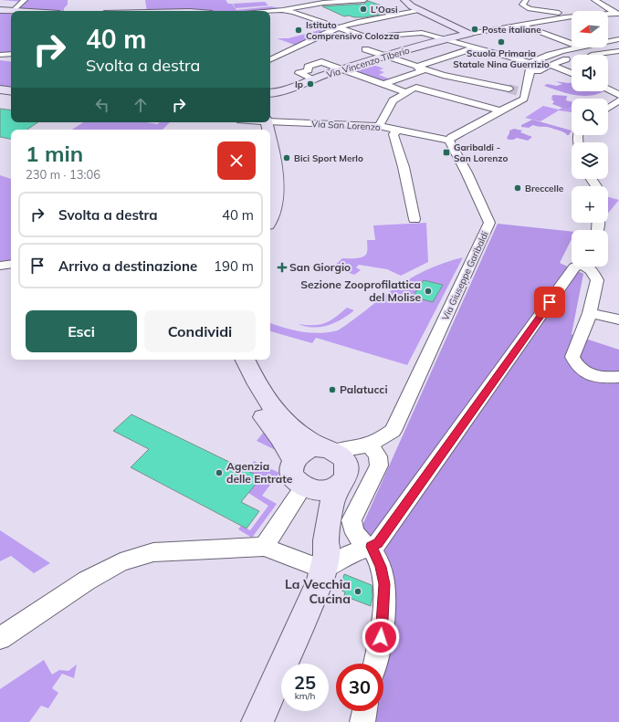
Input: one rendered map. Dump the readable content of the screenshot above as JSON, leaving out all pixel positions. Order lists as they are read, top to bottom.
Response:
{
  "streets": {
    "main road": ["Via Vincenzo Tiberio"],
    "street": ["Via San Lorenzo", "Via Giuseppe Garibaldi"]
  },
  "crossings": [
    ["Via San Lorenzo", "Via Giuseppe Garibaldi"]
  ],
  "places": {
    "other": [
      "L'Oasi",
      "Poste italiane",
      "Istituto Comprensivo Colozza",
      "Scuola Primaria Statale Nina Guerrizio",
      "Ip",
      "Bici Sport Merlo",
      "Breccelle",
      "Sezione Zooprofilattica del Molise",
      "Palatucci",
      "Agenzia delle Entrate",
      "La Vecchia Cucina"
    ],
    "transit": ["Garibaldi - San Lorenzo"],
    "health": ["San Giorgio"]
  },
  "north": "left",
  "page": {
    "map_buttons": ["+", "−"],
    "turn": ["40 m", "Svolta a destra"],
    "heading": ["1 min", "230 m · 13:06"],
    "list": [
      {
        "name": "Svolta a destra",
        "value": "40 m"
      },
      {
        "name": "Arrivo a destinazione",
        "value": "190 m"
      }
    ],
    "buttons": ["Esci", "Condividi"],
    "speed": "25 km/h",
    "limit": "30"
  }
}
